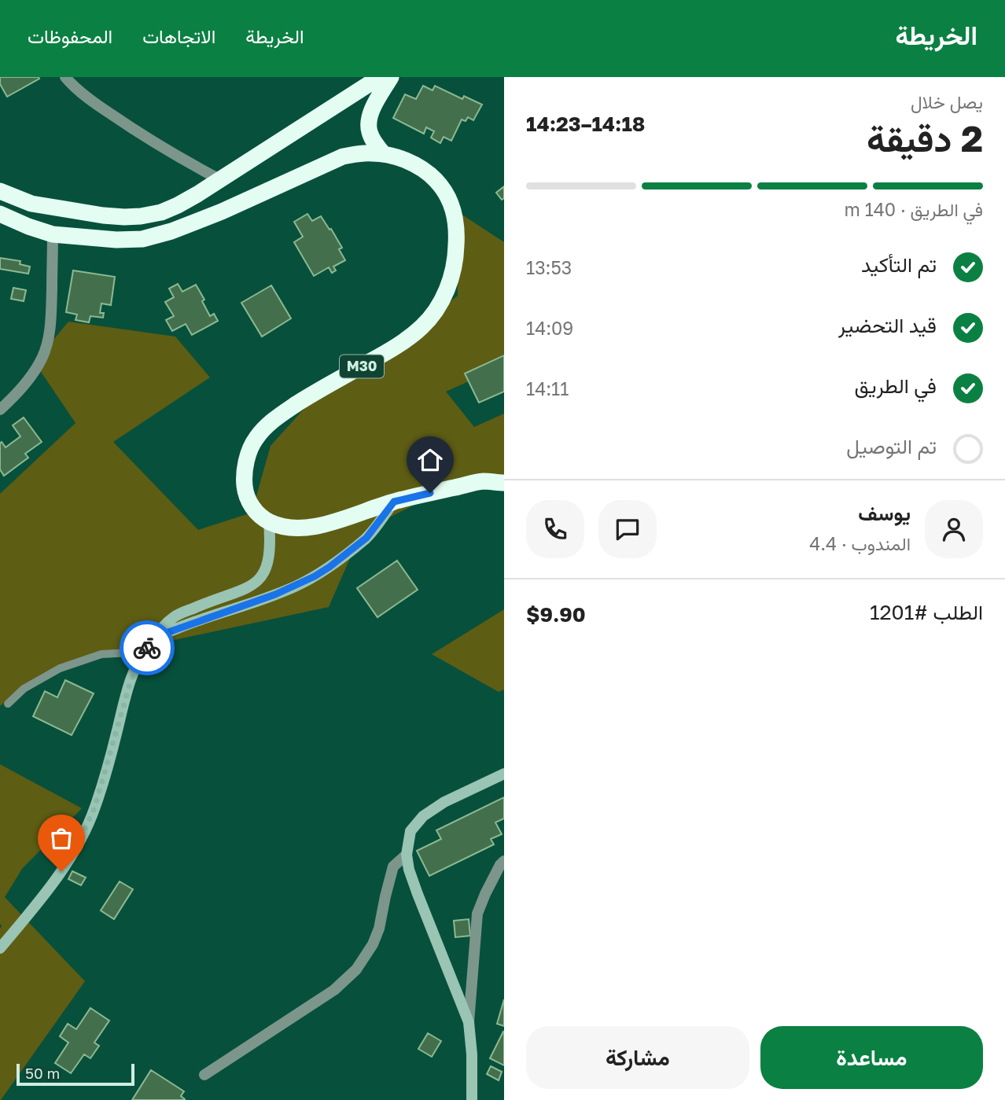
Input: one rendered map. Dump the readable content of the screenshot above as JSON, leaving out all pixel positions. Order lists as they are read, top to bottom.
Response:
{
  "streets": {
    "highway": ["M30"]
  },
  "scale_bar": "50 m",
  "page": {
    "header": "الخريطة",
    "nav": ["الخريطة", "الاتجاهات", "المحفوظات"],
    "heading": ["2 دقيقة", "يصل خلال", "14:18–14:23"],
    "panel": [
      "يوسف",
      "المندوب · 4.4",
      "الطلب #1201",
      "$9.90"
    ],
    "bar": "في الطريق · 140 m",
    "list": [
      ["تم التأكيد", "13:53"],
      ["قيد التحضير", "14:09"],
      ["في الطريق", "14:11"],
      "تم التوصيل"
    ],
    "buttons": ["مساعدة", "مشاركة"],
    "scale": "50 m"
  }
}
